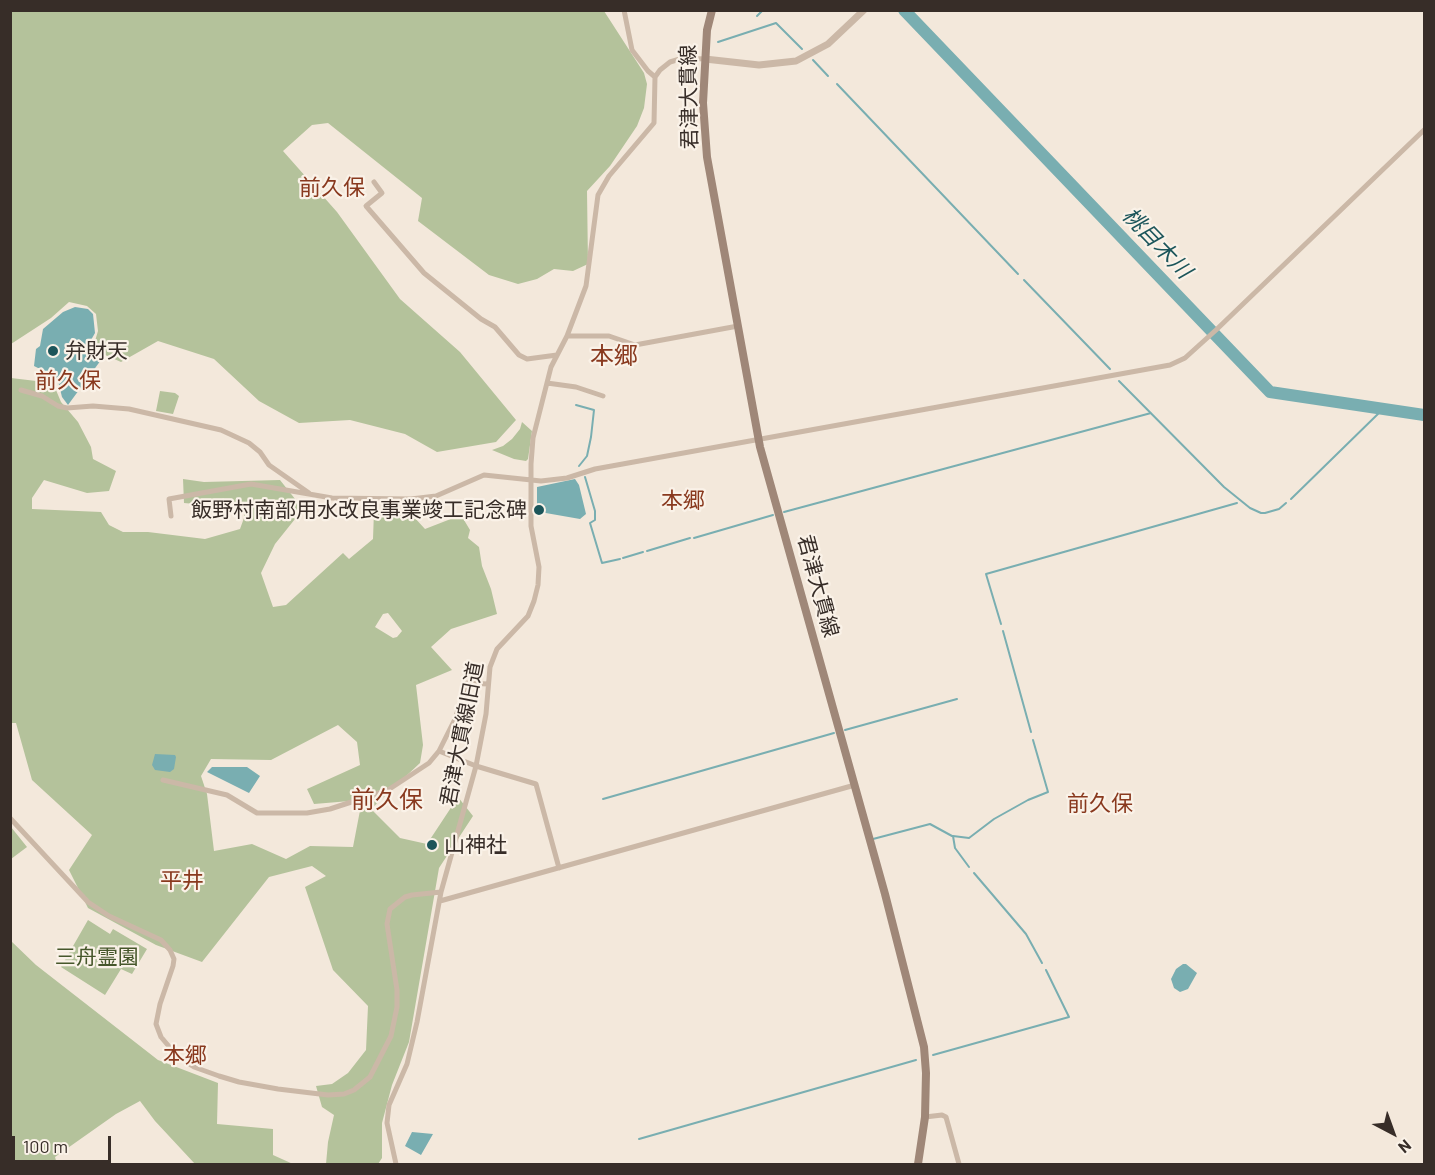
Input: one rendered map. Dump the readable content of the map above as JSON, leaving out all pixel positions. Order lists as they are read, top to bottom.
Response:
{
  "streets": {
    "main road": ["君津大貫線"],
    "street": ["君津大貫線旧道"]
  },
  "districts": [
    "前久保",
    "本郷",
    "前久保",
    "本郷",
    "前久保",
    "前久保",
    "平井",
    "本郷"
  ],
  "water": ["桃目木川"],
  "parks": ["三舟霊園"],
  "places": ["弁財天", "飯野村南部用水改良事業竣工記念碑", "山神社"],
  "scale_bar": "100 m",
  "north": "bottom right"
}
